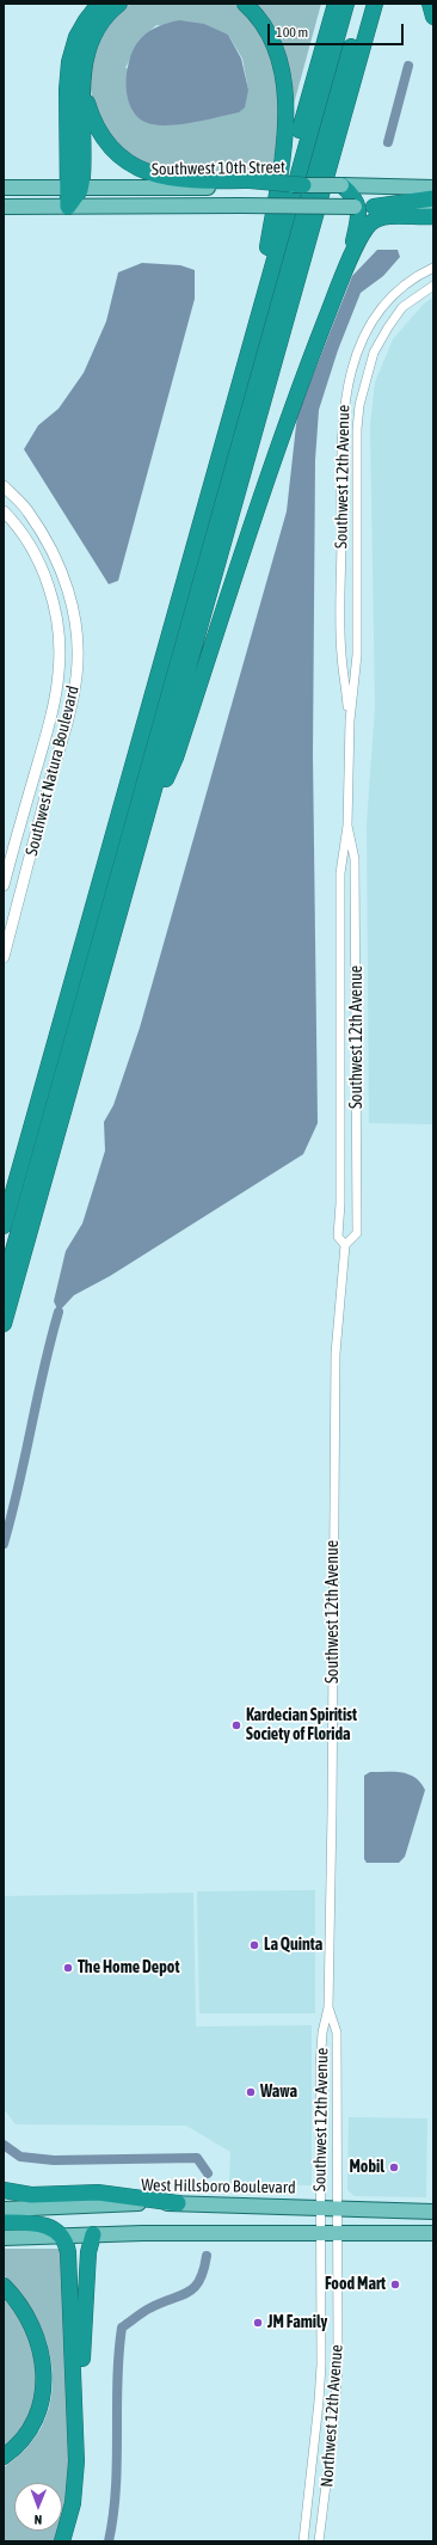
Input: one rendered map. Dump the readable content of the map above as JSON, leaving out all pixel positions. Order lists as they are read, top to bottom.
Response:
{
  "streets": {
    "main road": ["Southwest 10th Street", "West Hillsboro Boulevard"],
    "street": ["Southwest 12th Avenue", "Southwest Natura Boulevard", "Northwest 12th Avenue"]
  },
  "crossings": [
    ["Southwest 12th Avenue", "West Hillsboro Boulevard"],
    ["Southwest 12th Avenue", "Northwest 12th Avenue"]
  ],
  "places": [
    "Kardecian Spiritist Society of Florida",
    "La Quinta",
    "The Home Depot",
    "Wawa",
    "Mobil",
    "Food Mart",
    "JM Family"
  ],
  "scale_bar": "100 m",
  "north": "bottom"
}
